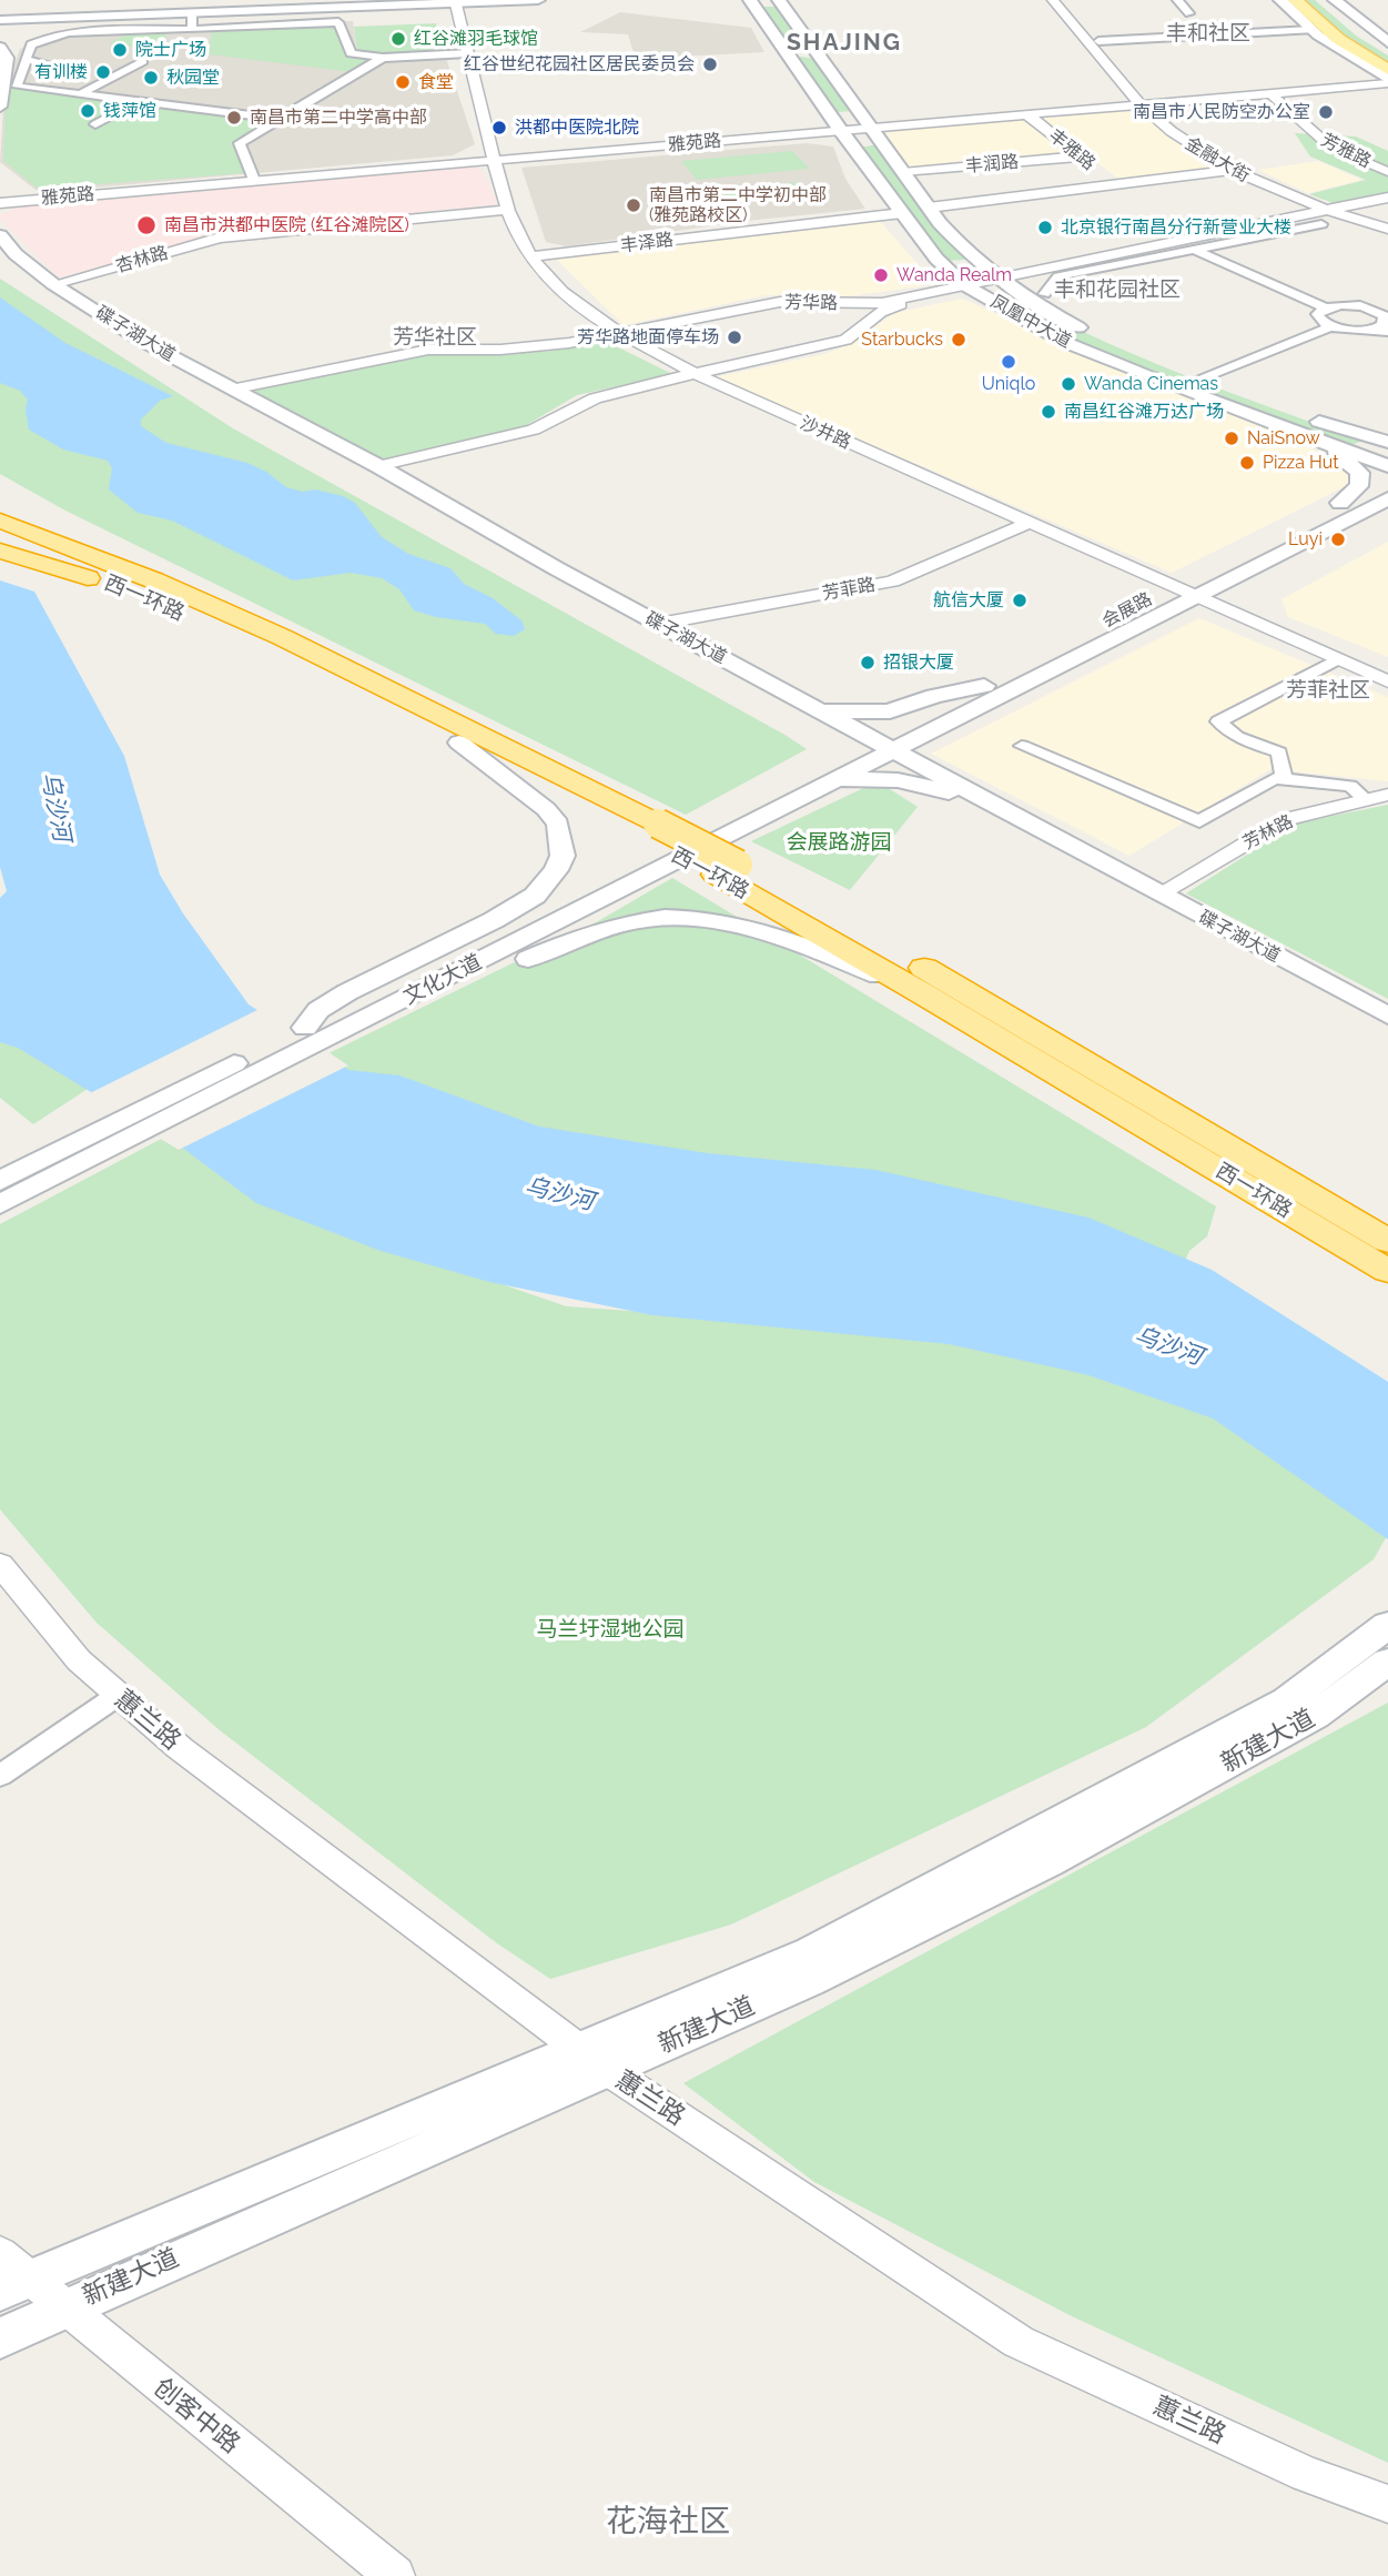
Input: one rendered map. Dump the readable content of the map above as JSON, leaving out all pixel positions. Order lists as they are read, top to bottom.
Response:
{
  "streets": {
    "highway": ["西一环路"],
    "main road": [
      "凤凰中大道",
      "碟子湖大道",
      "会展路",
      "文化大道",
      "新建大道"
    ],
    "street": [
      "雅苑路",
      "丰雅路",
      "芳雅路",
      "金融大街",
      "丰润路",
      "丰泽路",
      "杏林路",
      "芳华路",
      "沙井路",
      "芳菲路",
      "芳林路",
      "蕙兰路",
      "创客中路"
    ]
  },
  "crossings": [
    ["雅苑路", "丰雅路"],
    ["雅苑路", "芳雅路"],
    ["雅苑路", "金融大街"],
    ["雅苑路", "凤凰中大道"],
    ["雅苑路", "沙井路"],
    ["丰雅路", "丰润路"],
    ["金融大街", "芳华路"],
    ["丰润路", "凤凰中大道"],
    ["丰泽路", "凤凰中大道"],
    ["丰泽路", "沙井路"],
    ["杏林路", "碟子湖大道"],
    ["杏林路", "沙井路"],
    ["芳华路", "凤凰中大道"],
    ["芳华路", "碟子湖大道"],
    ["芳华路", "沙井路"],
    ["碟子湖大道", "芳菲路"],
    ["碟子湖大道", "会展路"],
    ["碟子湖大道", "芳林路"],
    ["碟子湖大道", "文化大道"],
    ["沙井路", "芳菲路"],
    ["沙井路", "会展路"],
    ["会展路", "文化大道"],
    ["蕙兰路", "新建大道"],
    ["新建大道", "创客中路"]
  ],
  "districts": [
    "丰和社区",
    "SHAJING",
    "丰和花园社区",
    "芳华社区",
    "芳菲社区",
    "花海社区"
  ],
  "water": ["乌沙河"],
  "parks": ["会展路游园", "马兰圩湿地公园"],
  "places": [
    "红谷滩羽毛球馆",
    "院士广场",
    "红谷世纪花园社区居民委员会",
    "有训楼",
    "秋园堂",
    "食堂",
    "钱萍馆",
    "南昌市人民防空办公室",
    "南昌市第二中学高中部",
    "洪都中医院北院",
    "南昌市第二中学初中部 (雅苑路校区)",
    "南昌市洪都中医院 (红谷滩院区)",
    "北京银行南昌分行新营业大楼",
    "Wanda Realm",
    "芳华路地面停车场",
    "Starbucks",
    "Uniqlo",
    "Wanda Cinemas",
    "南昌红谷滩万达广场",
    "NaiSnow",
    "Pizza Hut",
    "Luyi",
    "航信大厦",
    "招银大厦"
  ]
}
